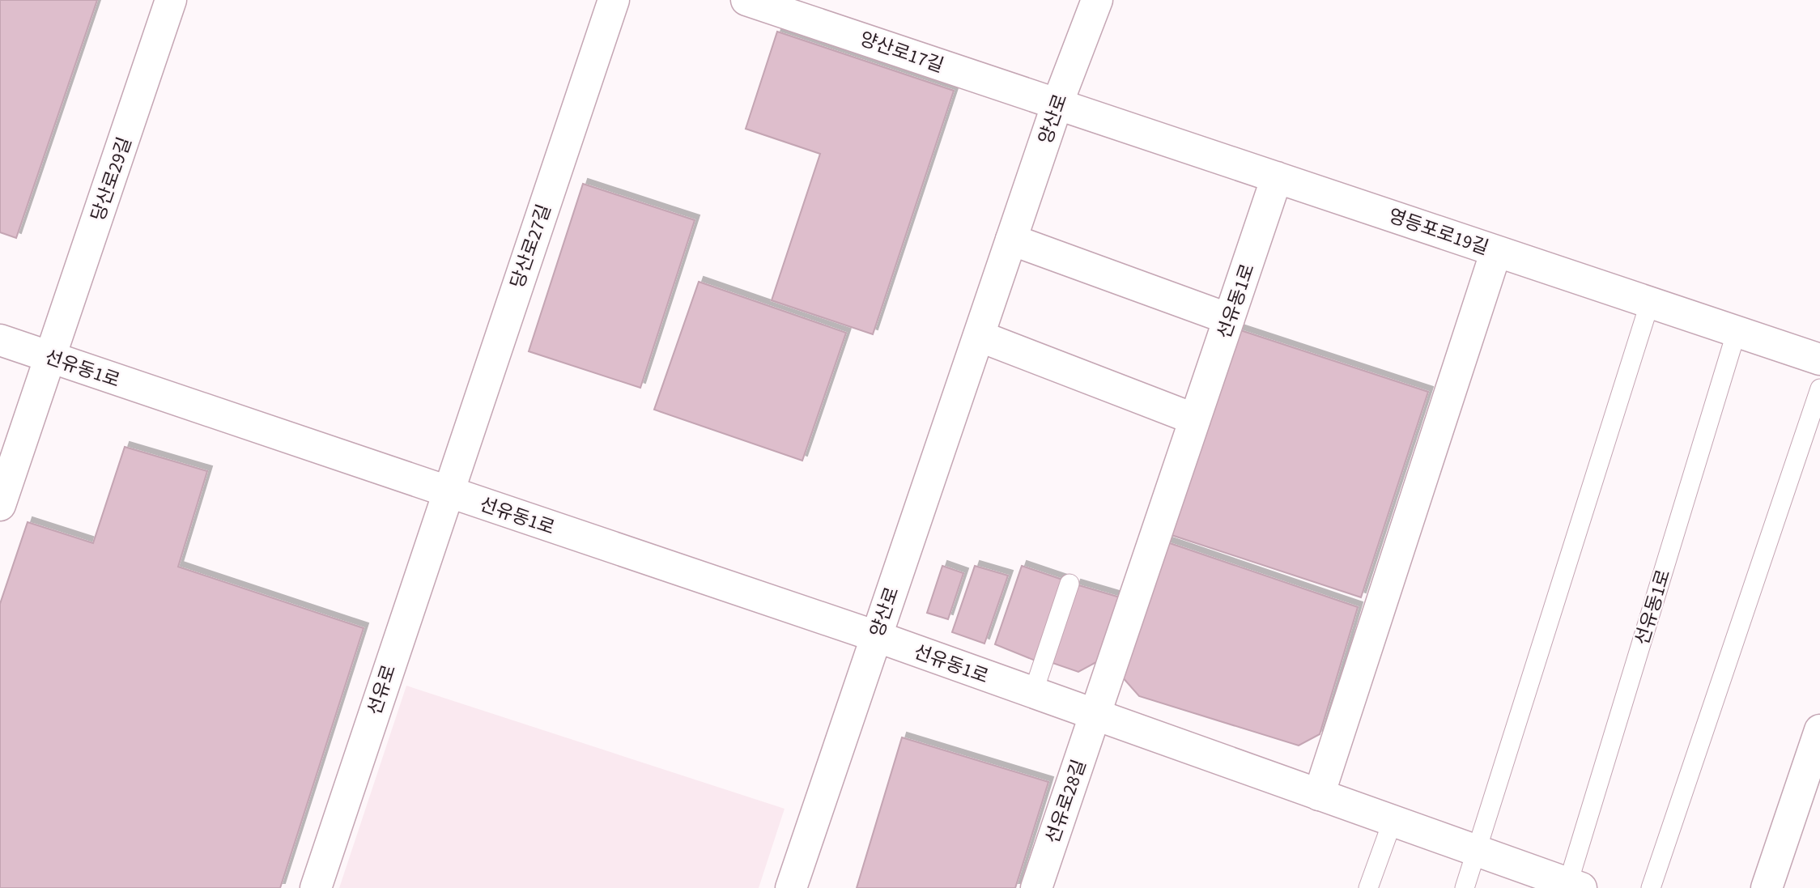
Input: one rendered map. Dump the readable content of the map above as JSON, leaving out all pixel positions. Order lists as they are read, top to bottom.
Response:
{
  "streets": {
    "street": [
      "양산로17길",
      "양산로",
      "당산로29길",
      "영등포로19길",
      "당산로27길",
      "선유동1로",
      "선유로",
      "선유로28길"
    ]
  },
  "crossings": [
    ["양산로17길", "양산로"],
    ["양산로17길", "영등포로19길"],
    ["양산로", "영등포로19길"],
    ["양산로", "선유동1로"],
    ["당산로29길", "선유동1로"],
    ["영등포로19길", "선유동1로"],
    ["당산로27길", "선유동1로"],
    ["당산로27길", "선유로"],
    ["선유동1로", "선유로"],
    ["선유동1로", "선유로28길"]
  ]
}
